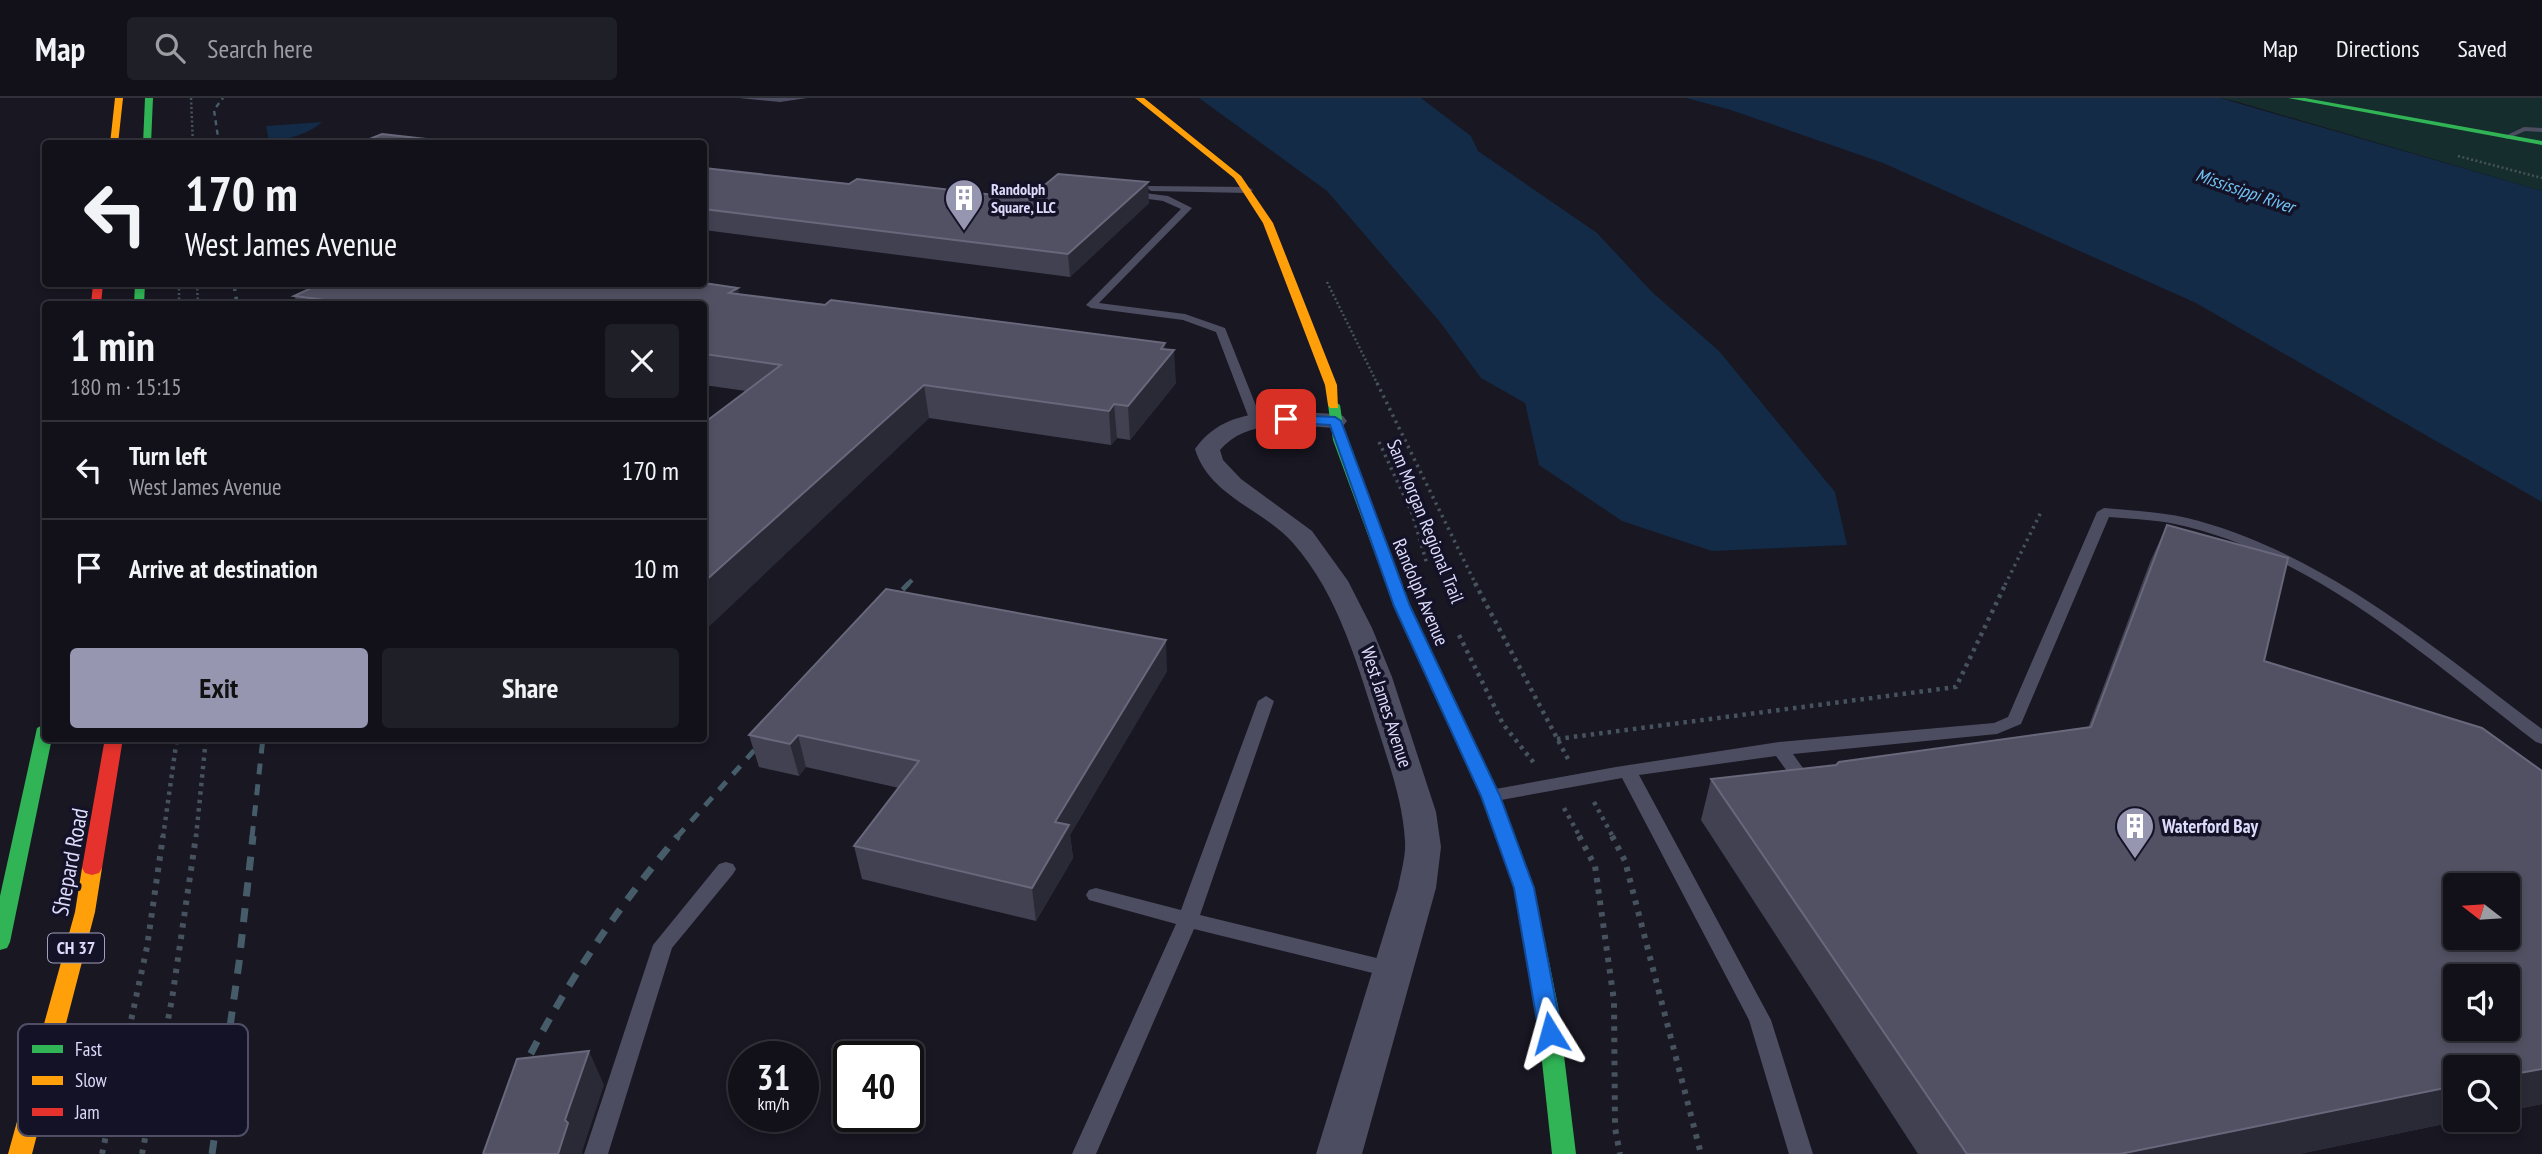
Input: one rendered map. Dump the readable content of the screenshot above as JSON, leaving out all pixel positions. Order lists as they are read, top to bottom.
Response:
{
  "streets": {
    "main road": ["Randolph Avenue", "Shepard Road", "CH 37"],
    "street": ["West James Avenue"],
    "path": ["Sam Morgan Regional Trail"]
  },
  "crossings": [
    ["Randolph Avenue", "West James Avenue"]
  ],
  "water": ["Mississippi River"],
  "places": {
    "building": ["Randolph Square, LLC", "Waterford Bay"]
  },
  "legend": ["Fast", "Slow", "Jam"],
  "north": "left",
  "page": {
    "header": "Map",
    "search": "Search here",
    "nav": ["Map", "Directions", "Saved"],
    "turn": ["170 m", "West James Avenue"],
    "heading": ["1 min", "180 m · 15:15"],
    "list": [
      {
        "name": "Turn left",
        "note": "West James Avenue",
        "value": "170 m"
      },
      {
        "name": "Arrive at destination",
        "value": "10 m"
      }
    ],
    "buttons": ["Exit", "Share"],
    "speed": "31 km/h",
    "limit": "40"
  }
}
